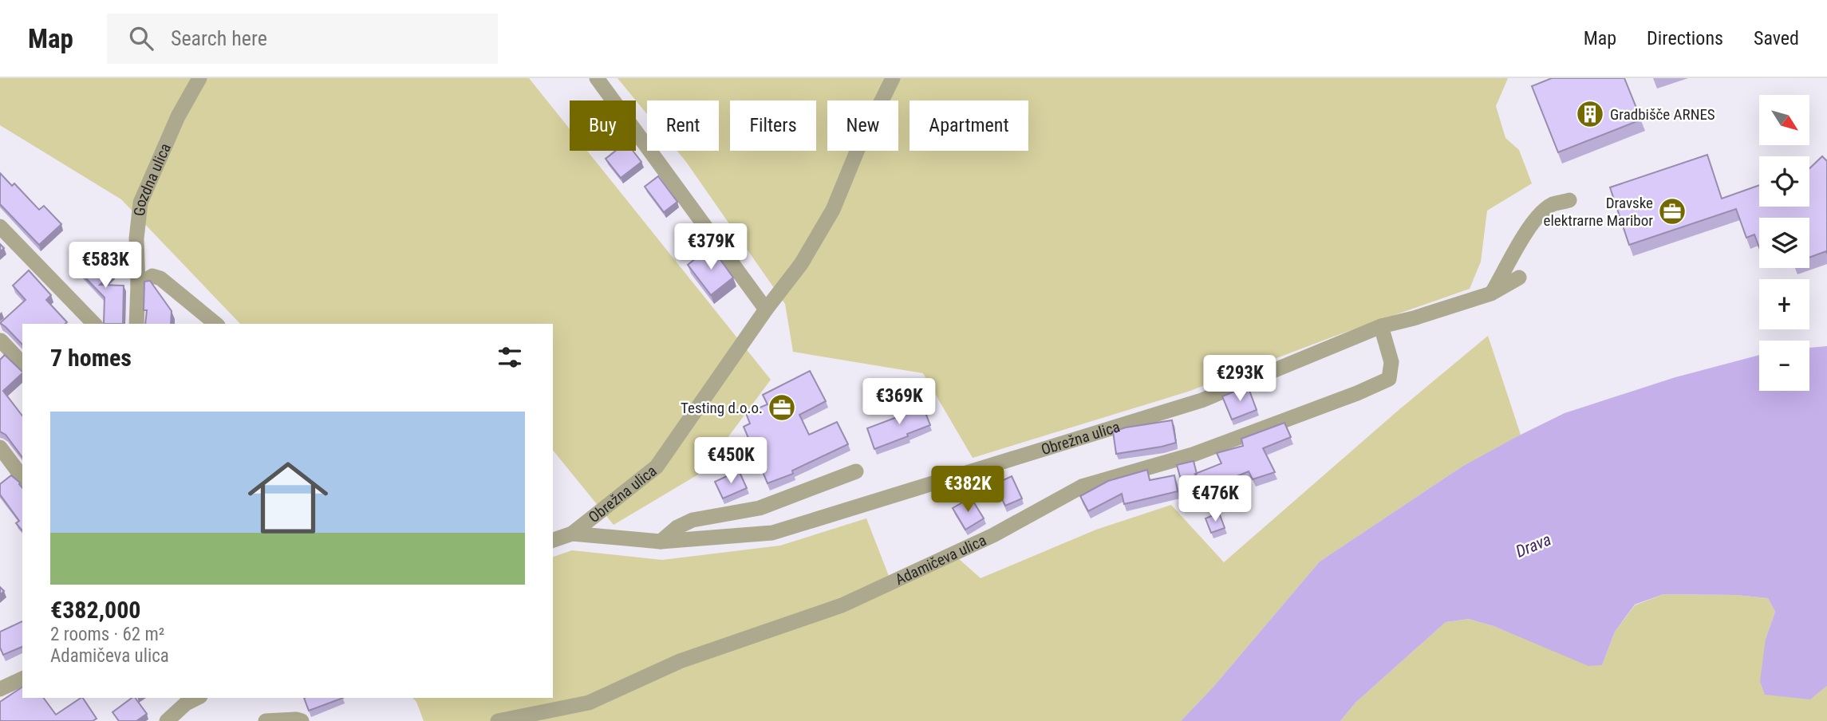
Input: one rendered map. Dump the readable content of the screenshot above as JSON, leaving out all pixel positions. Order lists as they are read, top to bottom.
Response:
{
  "streets": {
    "street": ["Gozdna ulica", "Obrežna ulica", "Adamičeva ulica"]
  },
  "crossings": [
    ["Obrežna ulica", "Adamičeva ulica"]
  ],
  "water": ["Drava"],
  "places": {
    "building": ["Gradbišče ARNES"],
    "office": ["Dravske elektrarne Maribor", "Testing d.o.o."]
  },
  "north": "bottom right",
  "page": {
    "header": "Map",
    "search": "Search here",
    "nav": ["Map", "Directions", "Saved"],
    "map_buttons": ["+", "−"],
    "chip": [
      "Buy",
      "Rent",
      "Filters",
      "New",
      "Apartment"
    ],
    "price": [
      "€379K",
      "€583K",
      "€293K",
      "€369K",
      "€450K",
      "€382K",
      "€476K"
    ],
    "heading": "7 homes",
    "list": [
      {
        "name": "€382,000",
        "note": "2 rooms · 62 m² · Adamičeva ulica"
      }
    ]
  }
}
